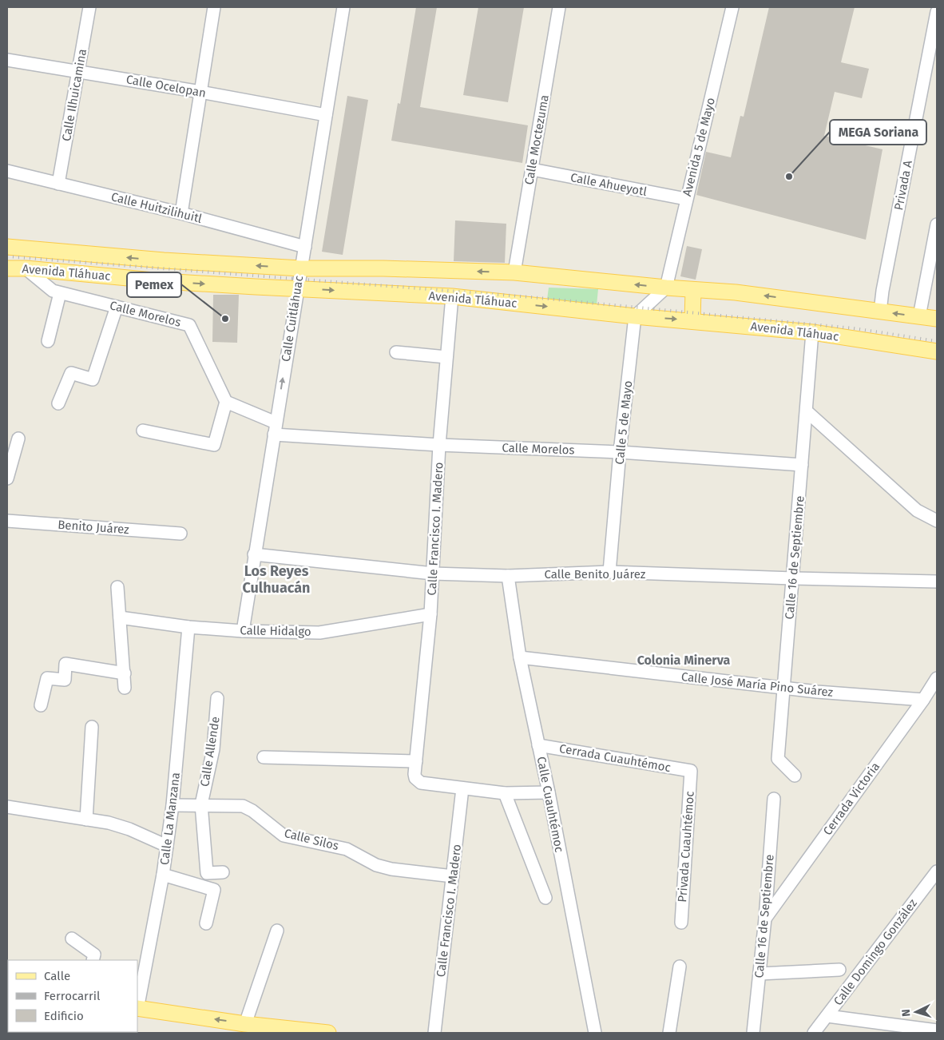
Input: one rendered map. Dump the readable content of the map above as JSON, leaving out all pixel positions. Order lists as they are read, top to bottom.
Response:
{
  "streets": {
    "main road": ["Avenida Tláhuac"],
    "street": [
      "Calle Ocelopan",
      "Calle Ilhuicamina",
      "Calle Moctezuma",
      "Avenida 5 de Mayo",
      "Calle Ahueyotl",
      "Privada A",
      "Calle Huitzilihuitl",
      "Calle Morelos",
      "Calle Cuitláhuac",
      "Calle 5 de Mayo",
      "Benito Juárez",
      "Calle Francisco I. Madero",
      "Calle 16 de Septiembre",
      "Calle Benito Juárez",
      "Calle Hidalgo",
      "Calle José María Pino Suárez",
      "Calle Allende",
      "Cerrada Cuauhtémoc",
      "Cerrada Victoria",
      "Calle Cuauhtémoc",
      "Calle La Manzana",
      "Calle Silos",
      "Privada Cuauhtémoc",
      "Calle Domingo González"
    ]
  },
  "crossings": [
    ["Calle Ocelopan", "Calle Ilhuicamina"],
    ["Calle Ocelopan", "Calle Cuitláhuac"],
    ["Calle Ilhuicamina", "Calle Huitzilihuitl"],
    ["Calle Moctezuma", "Calle Ahueyotl"],
    ["Calle Moctezuma", "Avenida Tláhuac"],
    ["Avenida 5 de Mayo", "Calle Ahueyotl"],
    ["Avenida 5 de Mayo", "Avenida Tláhuac"],
    ["Privada A", "Avenida Tláhuac"],
    ["Calle Huitzilihuitl", "Calle Cuitláhuac"],
    ["Avenida Tláhuac", "Calle Morelos"],
    ["Avenida Tláhuac", "Calle Cuitláhuac"],
    ["Avenida Tláhuac", "Calle 5 de Mayo"],
    ["Avenida Tláhuac", "Calle Francisco I. Madero"],
    ["Avenida Tláhuac", "Calle 16 de Septiembre"],
    ["Calle Morelos", "Calle Cuitláhuac"],
    ["Calle Morelos", "Calle 5 de Mayo"],
    ["Calle Morelos", "Calle Francisco I. Madero"],
    ["Calle Morelos", "Calle 16 de Septiembre"],
    ["Calle Cuitláhuac", "Calle Benito Juárez"],
    ["Calle Cuitláhuac", "Calle Hidalgo"],
    ["Calle 5 de Mayo", "Calle Benito Juárez"],
    ["Calle Francisco I. Madero", "Calle Benito Juárez"],
    ["Calle Francisco I. Madero", "Calle Hidalgo"],
    ["Calle Francisco I. Madero", "Calle Cuauhtémoc"],
    ["Calle Francisco I. Madero", "Calle Silos"],
    ["Calle 16 de Septiembre", "Calle Benito Juárez"],
    ["Calle 16 de Septiembre", "Calle José María Pino Suárez"],
    ["Calle 16 de Septiembre", "Cerrada Victoria"],
    ["Calle Benito Juárez", "Calle Cuauhtémoc"],
    ["Calle Hidalgo", "Calle La Manzana"],
    ["Calle José María Pino Suárez", "Cerrada Victoria"],
    ["Calle José María Pino Suárez", "Calle Cuauhtémoc"],
    ["Calle Allende", "Calle Silos"],
    ["Cerrada Cuauhtémoc", "Calle Cuauhtémoc"],
    ["Cerrada Cuauhtémoc", "Privada Cuauhtémoc"],
    ["Calle La Manzana", "Calle Silos"]
  ],
  "districts": ["Los Reyes Culhuacán", "Colonia Minerva"],
  "places": ["MEGA Soriana", "Pemex"],
  "legend": ["Calle", "Ferrocarril", "Edificio"],
  "north": "left"
}
